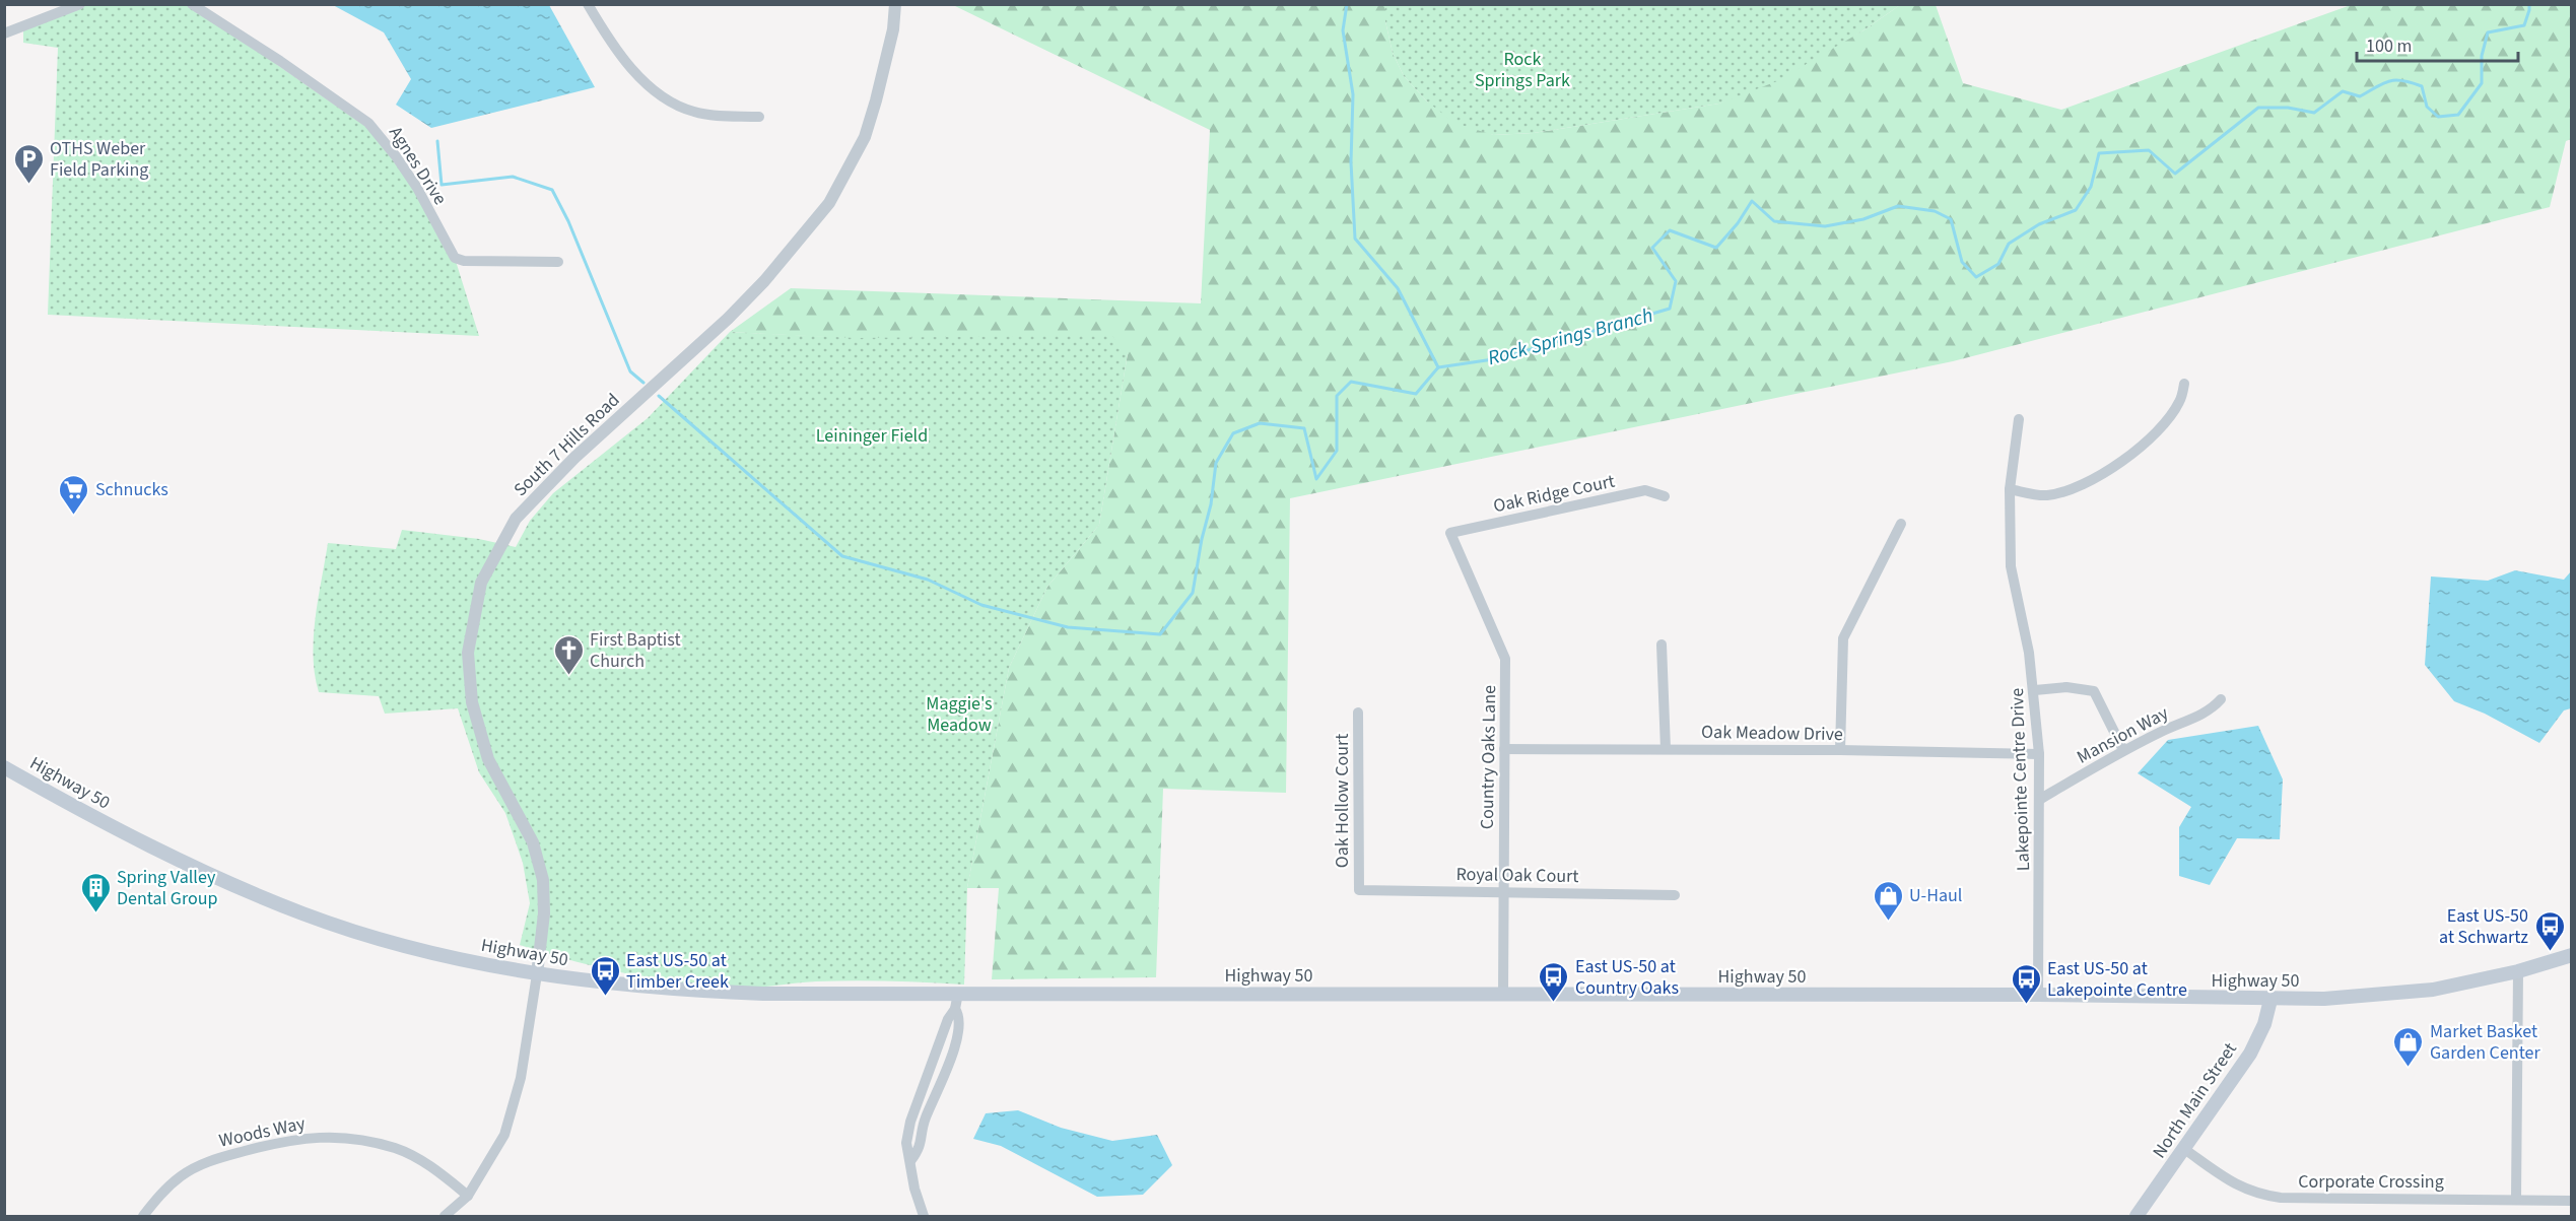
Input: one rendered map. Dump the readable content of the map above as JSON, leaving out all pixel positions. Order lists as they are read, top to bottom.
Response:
{
  "streets": {
    "main road": ["Highway 50", "North Main Street"],
    "street": [
      "Agnes Drive",
      "South 7 Hills Road",
      "Oak Ridge Court",
      "Oak Meadow Drive",
      "Mansion Way",
      "Country Oaks Lane",
      "Lakepointe Centre Drive",
      "Oak Hollow Court",
      "Royal Oak Court",
      "Woods Way",
      "Corporate Crossing"
    ]
  },
  "crossings": [
    ["South 7 Hills Road", "Highway 50"],
    ["Oak Ridge Court", "Country Oaks Lane"],
    ["Oak Meadow Drive", "Country Oaks Lane"],
    ["Oak Meadow Drive", "Lakepointe Centre Drive"],
    ["Mansion Way", "Lakepointe Centre Drive"],
    ["Country Oaks Lane", "Highway 50"],
    ["Country Oaks Lane", "Royal Oak Court"],
    ["Lakepointe Centre Drive", "Highway 50"],
    ["Highway 50", "North Main Street"],
    ["Oak Hollow Court", "Royal Oak Court"],
    ["North Main Street", "Corporate Crossing"]
  ],
  "water": ["Rock Springs Branch"],
  "parks": ["Rock Springs Park", "Leininger Field", "Maggie's Meadow"],
  "places": {
    "parking": ["OTHS Weber Field Parking"],
    "supermarket": ["Schnucks"],
    "church": ["First Baptist Church"],
    "building": ["Spring Valley Dental Group"],
    "shop": ["U-Haul", "Market Basket Garden Center"],
    "bus stop": [
      "East US-50 at Schwartz",
      "East US-50 at Timber Creek",
      "East US-50 at Country Oaks",
      "East US-50 at Lakepointe Centre"
    ]
  },
  "scale_bar": "100 m"
}
